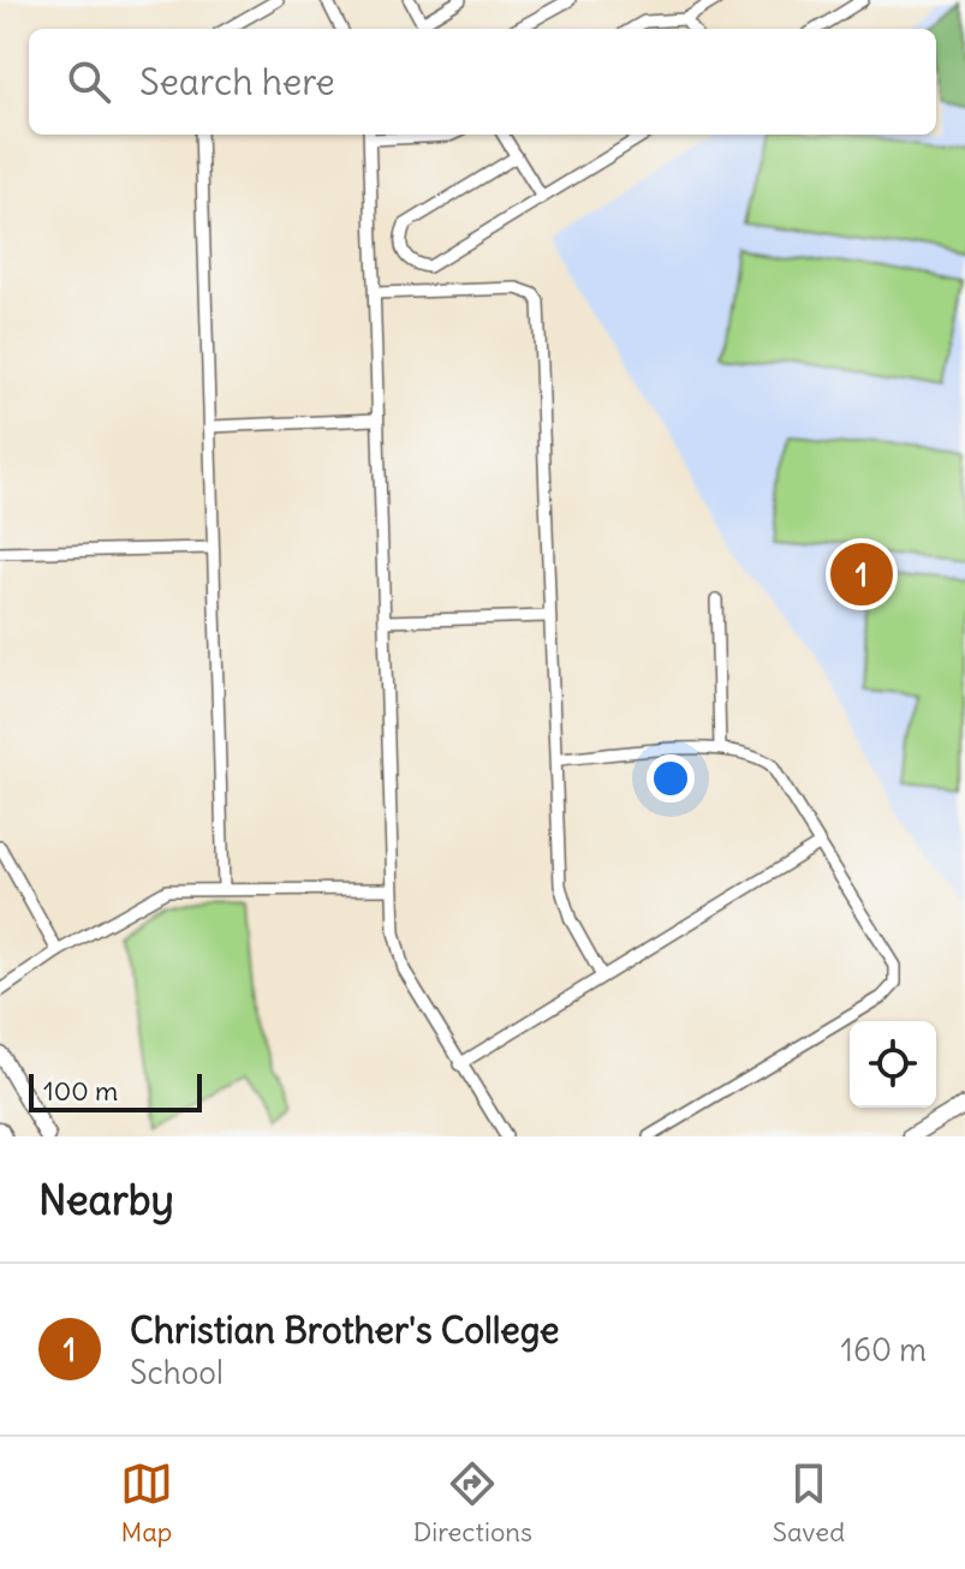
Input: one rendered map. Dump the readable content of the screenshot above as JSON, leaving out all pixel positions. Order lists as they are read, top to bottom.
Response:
{
  "scale_bar": "100 m",
  "page": {
    "search": "Search here",
    "pins": "1",
    "scale": "100 m",
    "heading": "Nearby",
    "list": [
      {
        "mark": "1",
        "name": "Christian Brother's College",
        "note": "School",
        "value": "160 m"
      }
    ],
    "nav": ["Map", "Directions", "Saved"]
  }
}
